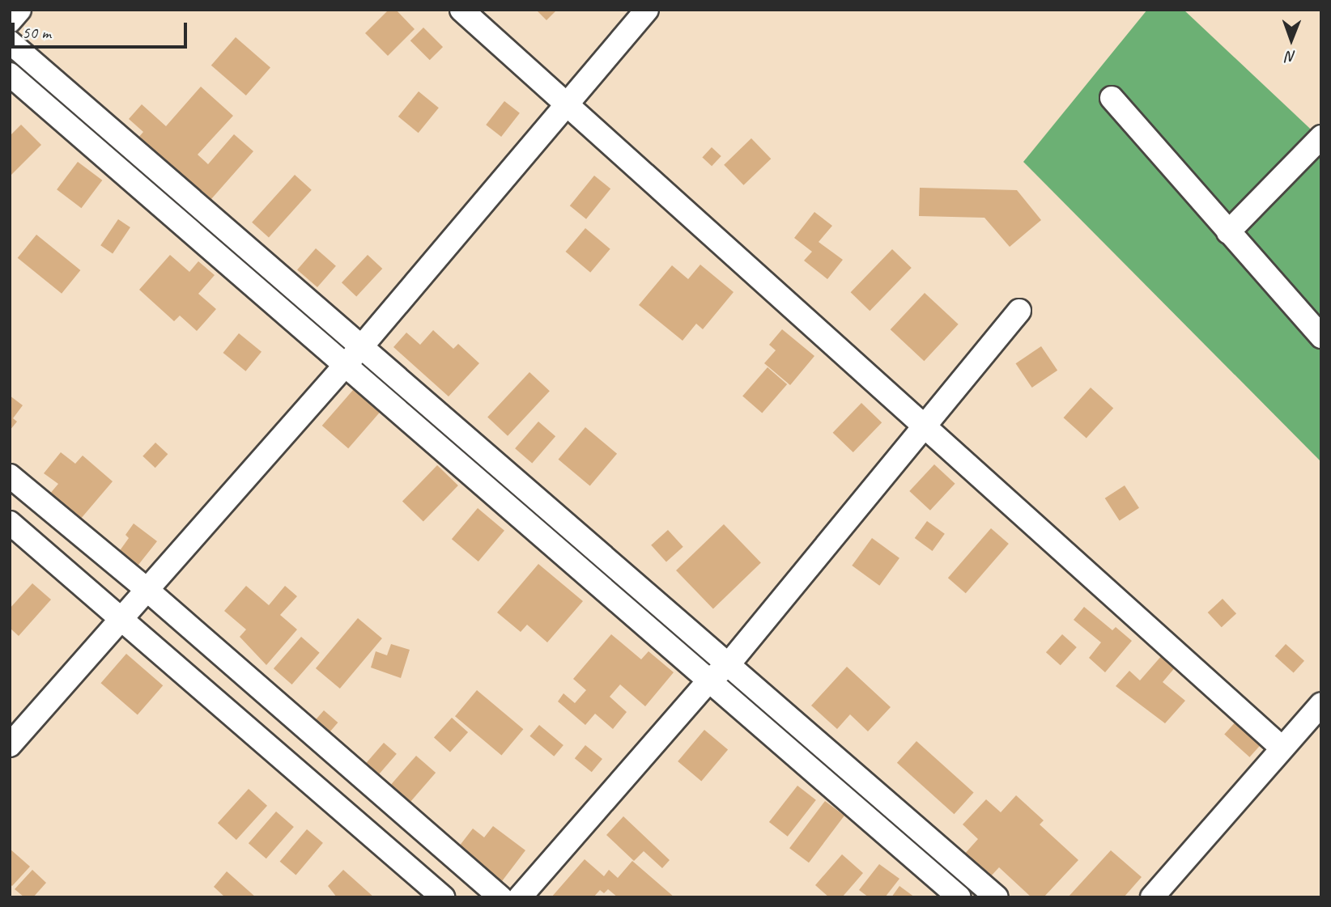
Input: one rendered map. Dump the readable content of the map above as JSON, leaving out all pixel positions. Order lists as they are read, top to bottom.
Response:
{
  "scale_bar": "50 m",
  "north": "bottom"
}
